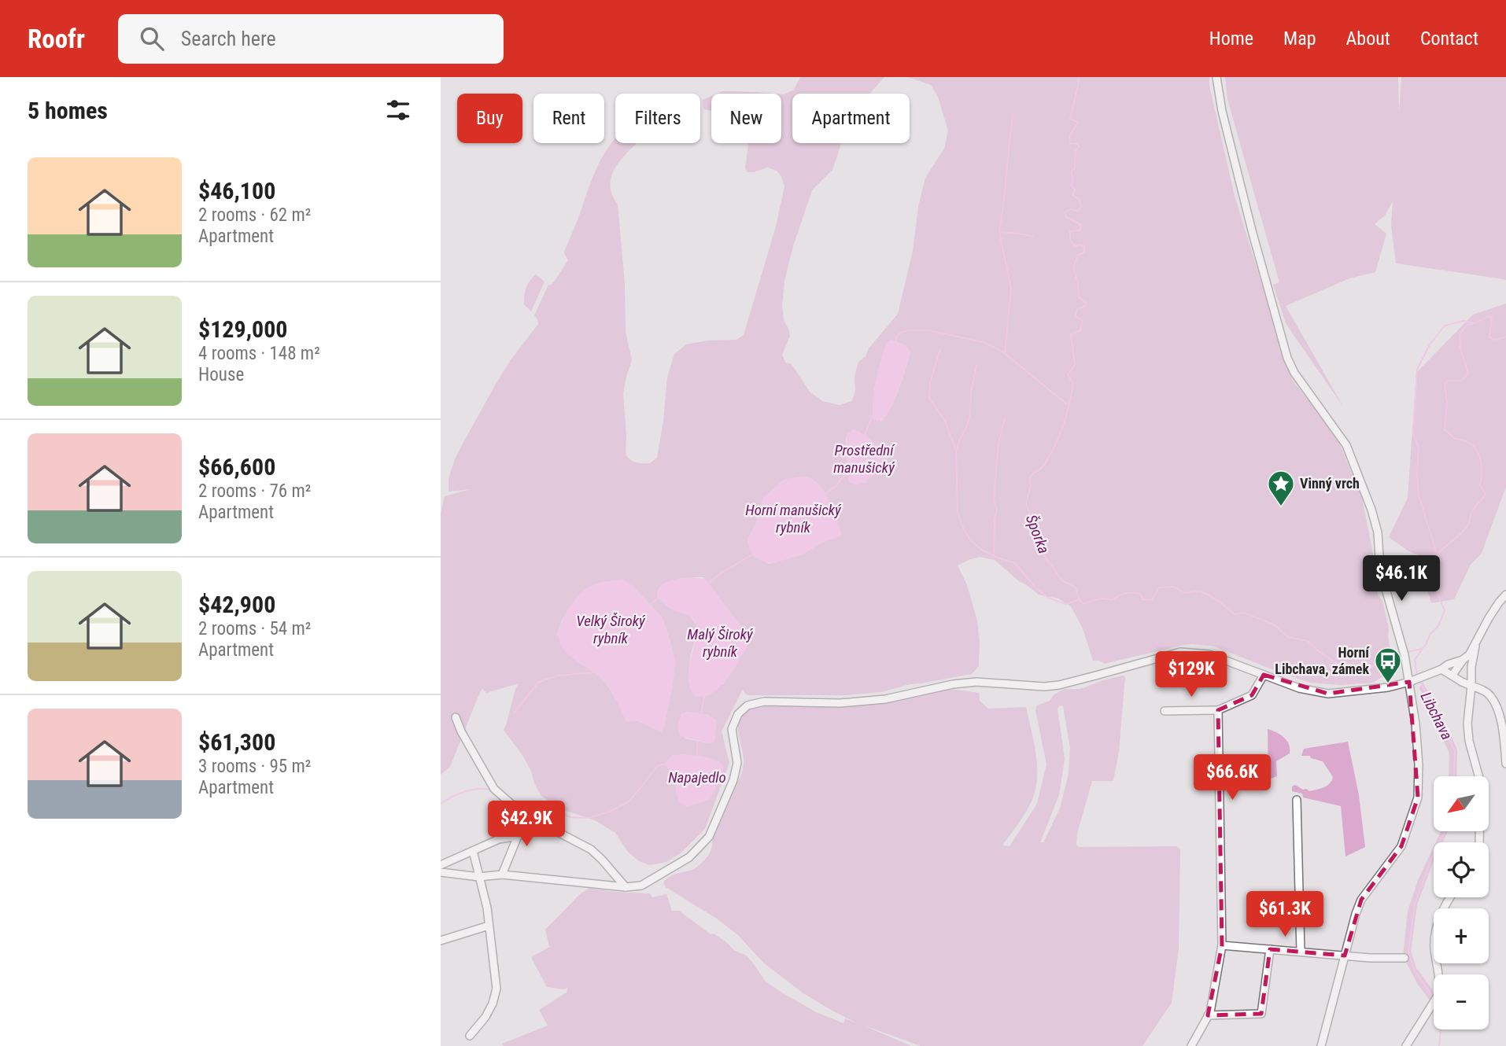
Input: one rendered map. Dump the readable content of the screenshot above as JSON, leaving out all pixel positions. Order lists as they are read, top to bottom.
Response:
{
  "water": [
    "Prostřední manušický",
    "Horní manušický rybník",
    "Šporka",
    "Velký Široký rybník",
    "Malý Široký rybník",
    "Libchava",
    "Napajedlo"
  ],
  "places": {
    "place": ["Vinný vrch"],
    "bus stop": ["Horní Libchava, zámek"]
  },
  "north": "bottom left",
  "page": {
    "header": "Roofr",
    "search": "Search here",
    "nav": [
      "Home",
      "Map",
      "About",
      "Contact"
    ],
    "heading": "5 homes",
    "chip": [
      "Buy",
      "Rent",
      "Filters",
      "New",
      "Apartment"
    ],
    "list": [
      {
        "name": "$46,100",
        "note": "2 rooms · 62 m² · Apartment"
      },
      {
        "name": "$129,000",
        "note": "4 rooms · 148 m² · House"
      },
      {
        "name": "$66,600",
        "note": "2 rooms · 76 m² · Apartment"
      },
      {
        "name": "$42,900",
        "note": "2 rooms · 54 m² · Apartment"
      },
      {
        "name": "$61,300",
        "note": "3 rooms · 95 m² · Apartment"
      }
    ],
    "price": [
      "$46.1K",
      "$129K",
      "$66.6K",
      "$42.9K",
      "$61.3K"
    ],
    "map_buttons": ["+", "−"]
  }
}
